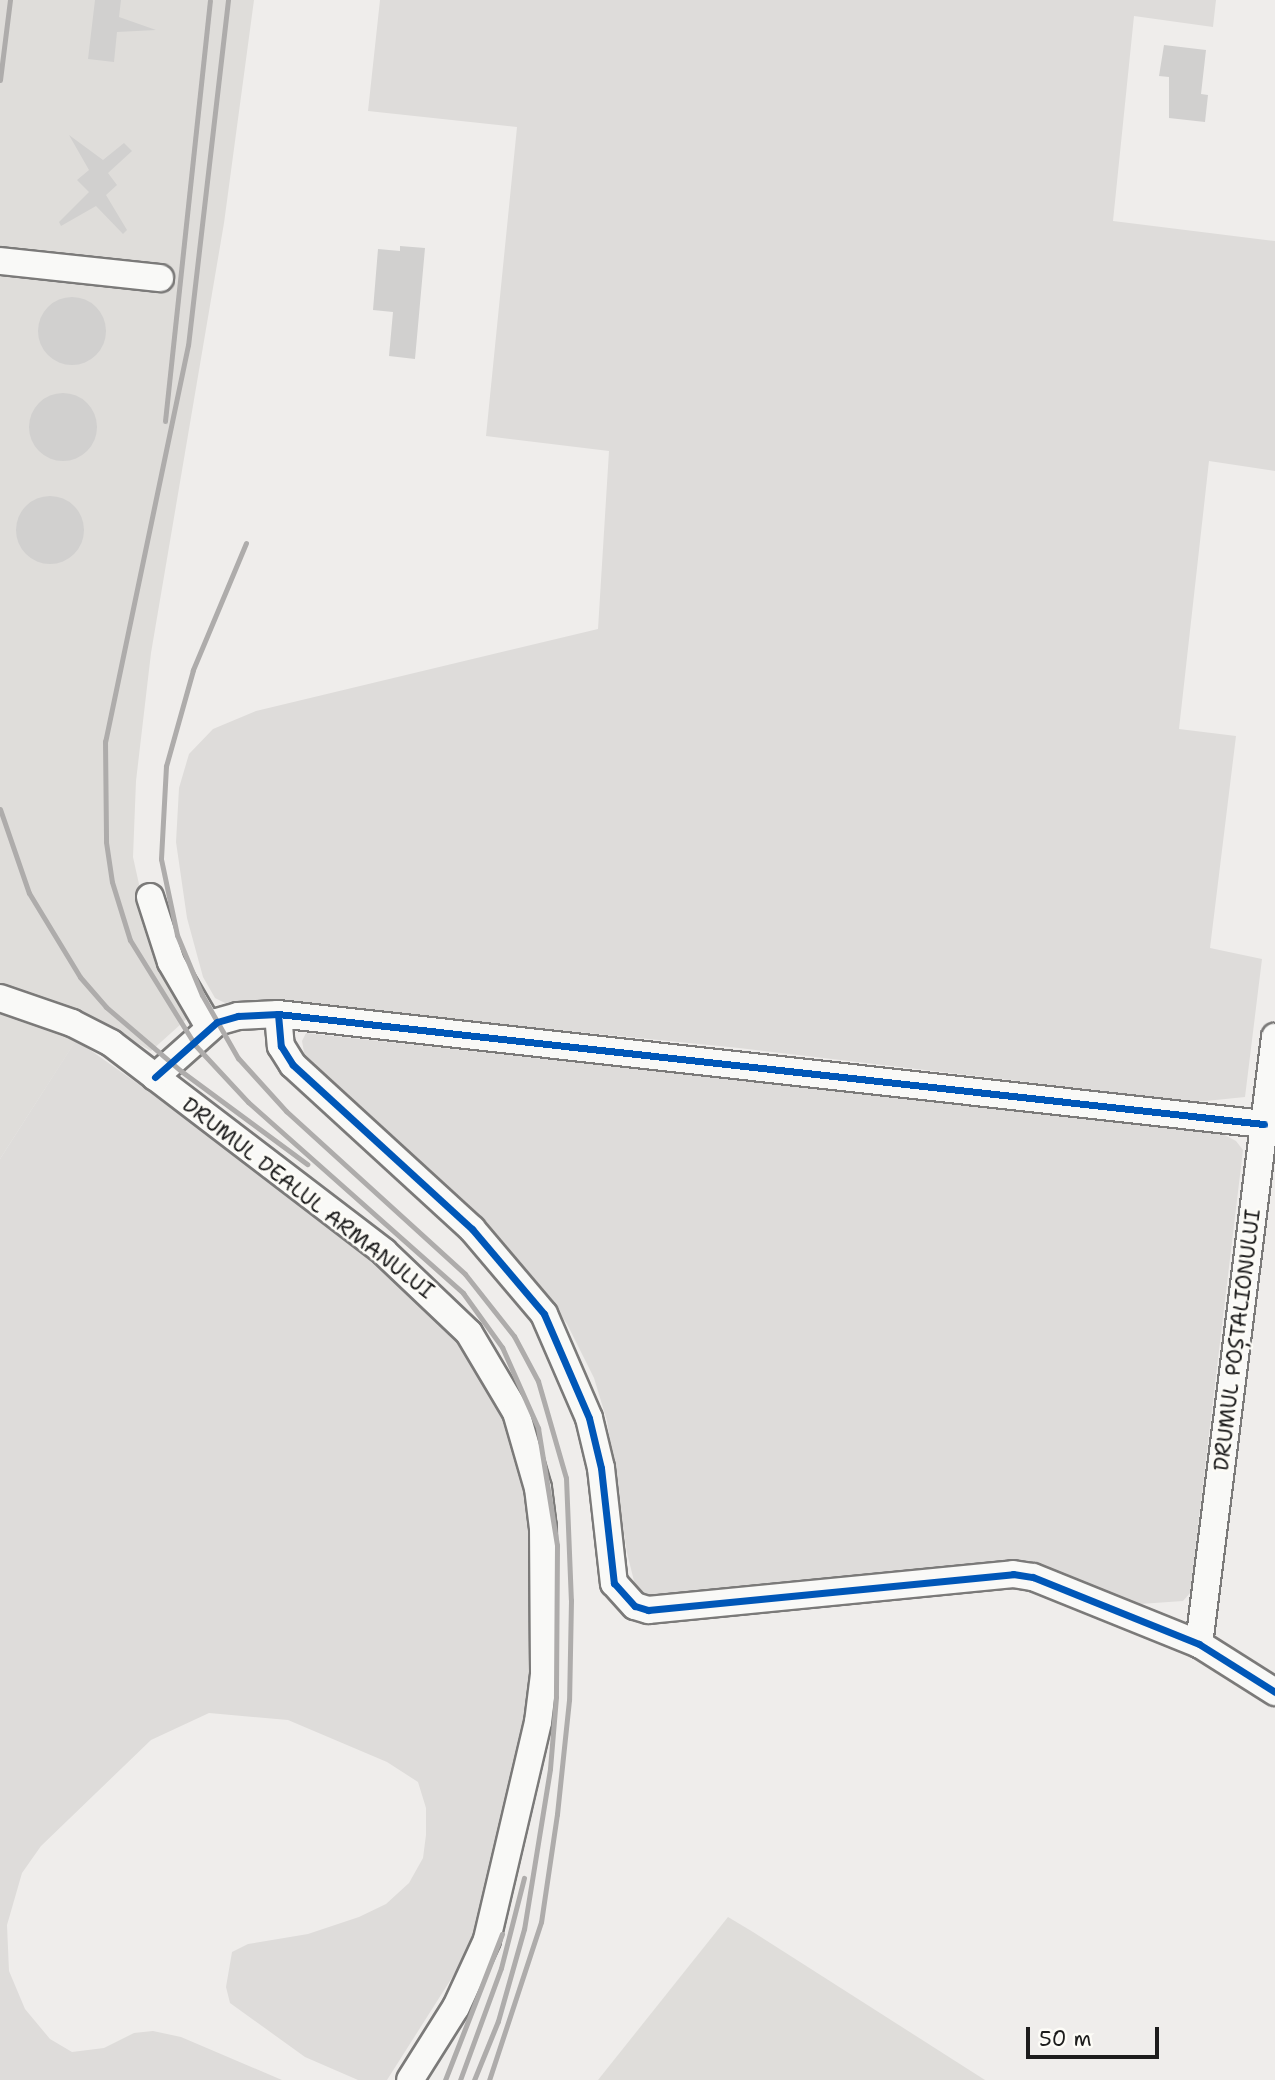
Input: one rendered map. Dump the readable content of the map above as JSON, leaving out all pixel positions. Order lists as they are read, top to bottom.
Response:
{
  "streets": {
    "street": ["DRUMUL DEALUL ARMANULUI", "DRUMUL POȘTALIONULUI"]
  },
  "scale_bar": "50 m"
}
